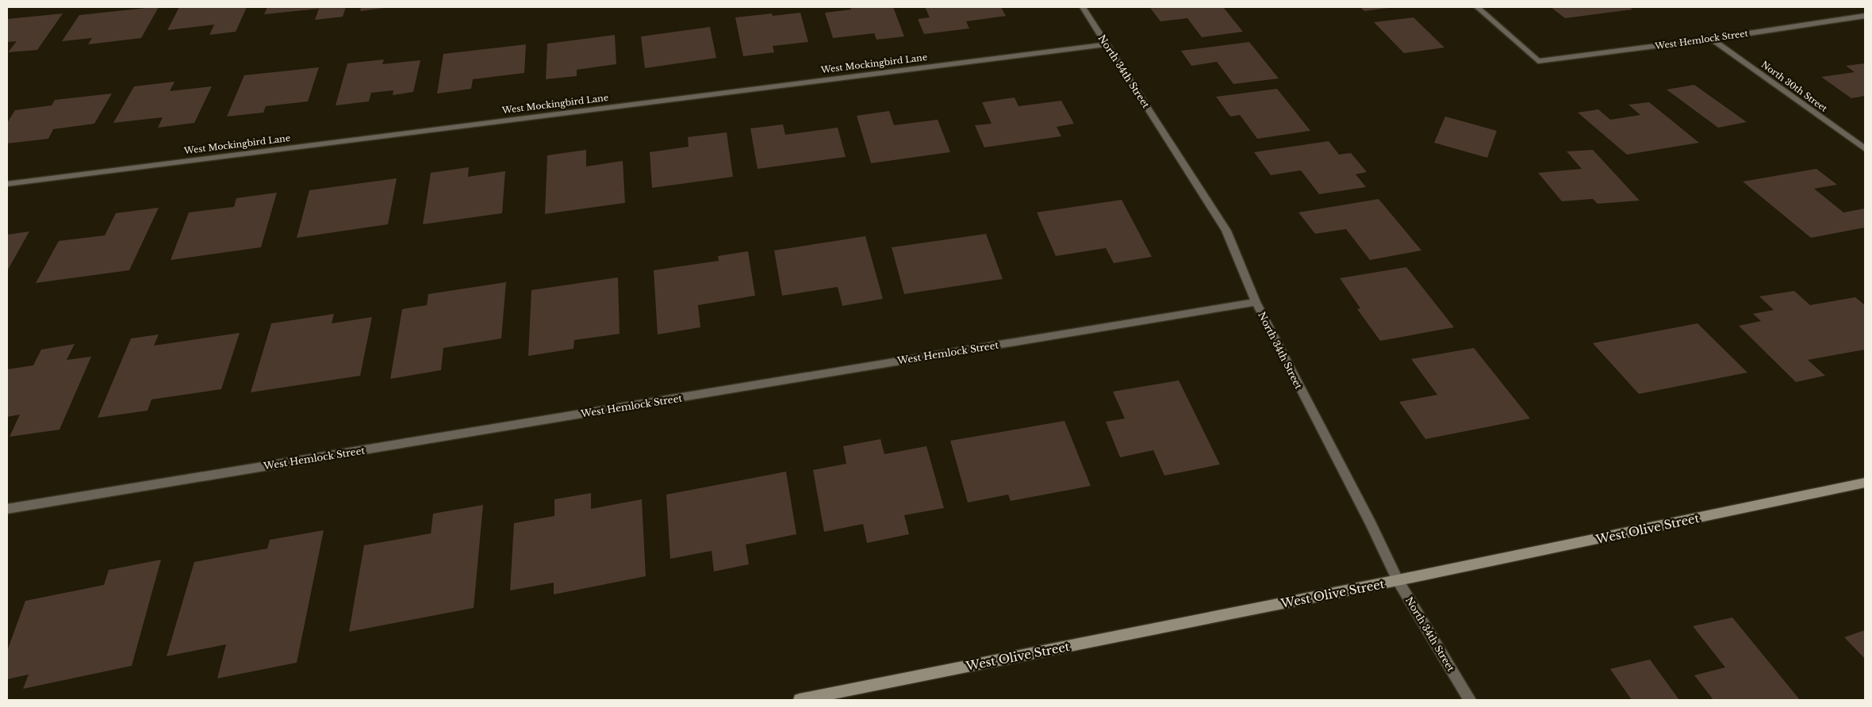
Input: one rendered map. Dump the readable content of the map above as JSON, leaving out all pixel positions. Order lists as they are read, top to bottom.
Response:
{
  "streets": {
    "main road": ["West Olive Street"],
    "street": [
      "West Hemlock Street",
      "West Mockingbird Lane",
      "North 34th Street",
      "North 30th Street"
    ]
  },
  "crossings": [
    ["West Hemlock Street", "North 34th Street"],
    ["West Hemlock Street", "North 30th Street"],
    ["West Mockingbird Lane", "North 34th Street"],
    ["North 34th Street", "West Olive Street"]
  ]
}
